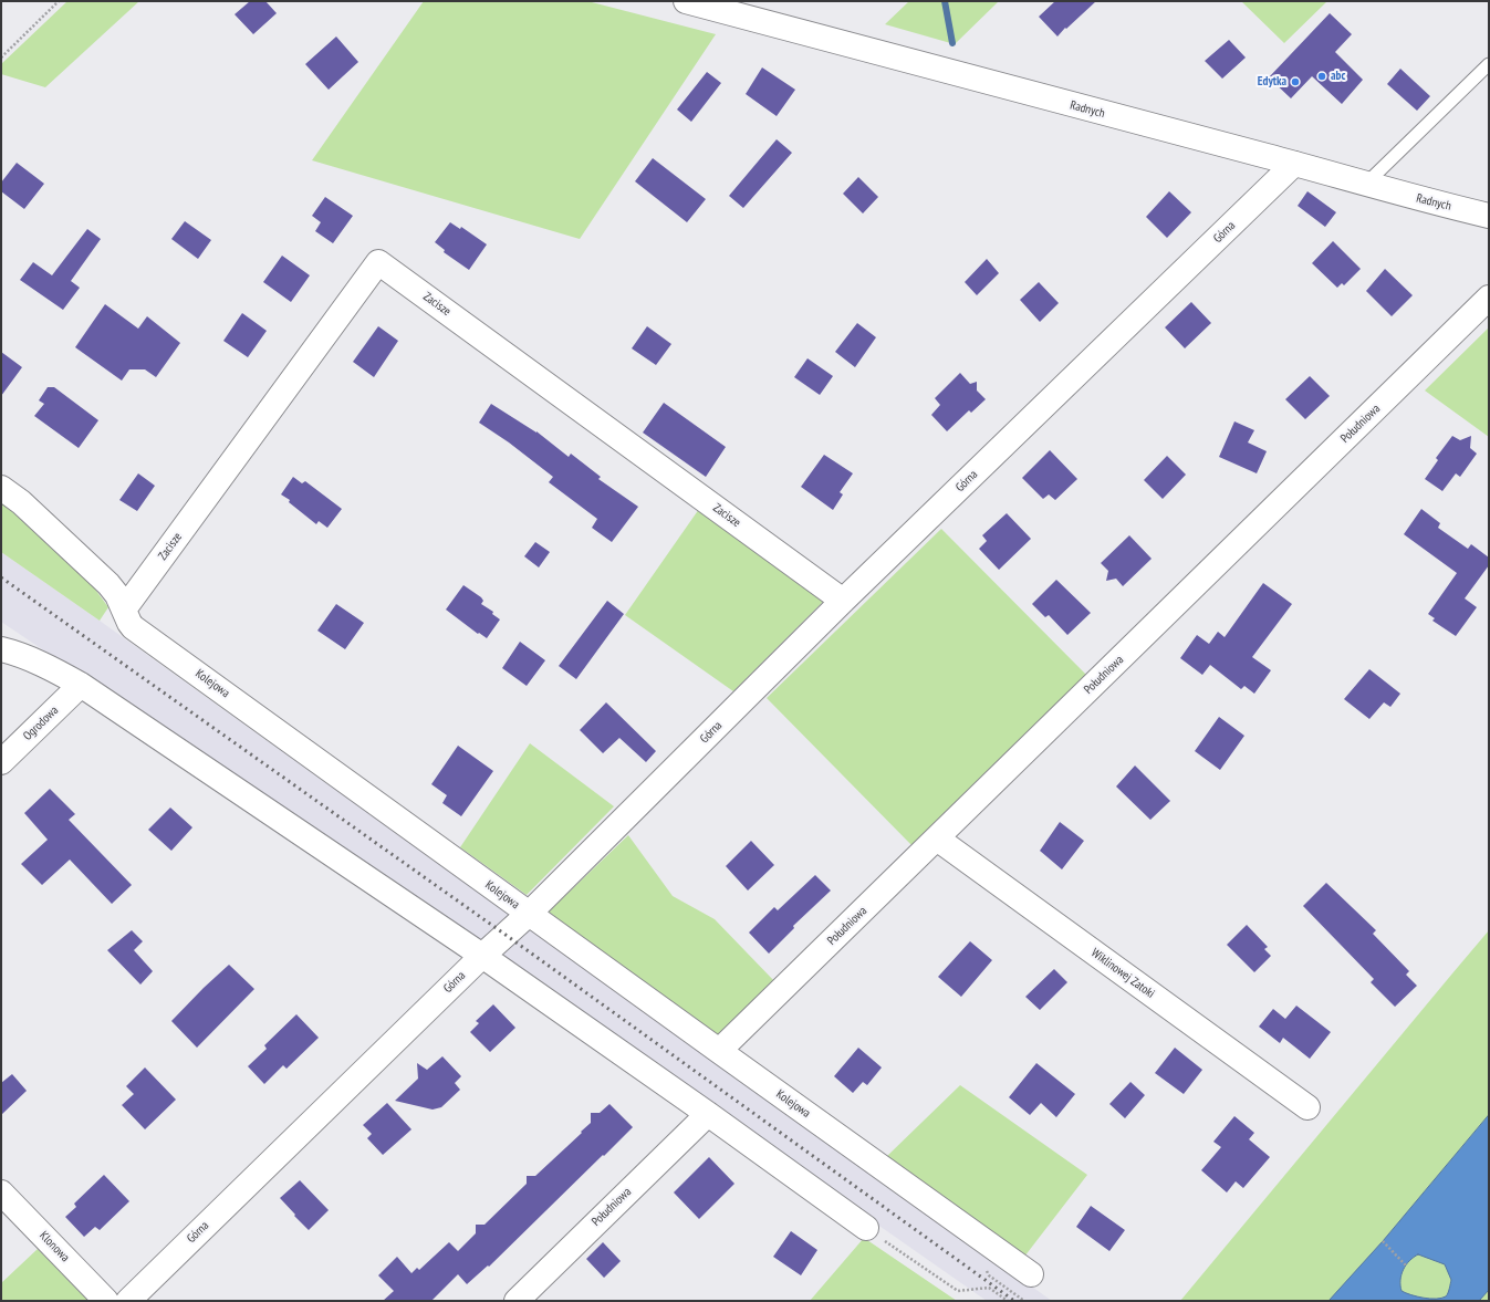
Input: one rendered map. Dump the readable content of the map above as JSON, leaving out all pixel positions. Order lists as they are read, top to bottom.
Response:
{
  "streets": {
    "street": [
      "Radnych",
      "Górna",
      "Zacisze",
      "Południowa",
      "Kolejowa",
      "Ogrodowa",
      "Wiklinowej Zatoki",
      "Klonowa"
    ]
  },
  "crossings": [
    ["Radnych", "Górna"],
    ["Górna", "Zacisze"],
    ["Górna", "Kolejowa"],
    ["Zacisze", "Kolejowa"],
    ["Południowa", "Kolejowa"],
    ["Południowa", "Wiklinowej Zatoki"]
  ],
  "places": ["abc", "Edytka"]
}
